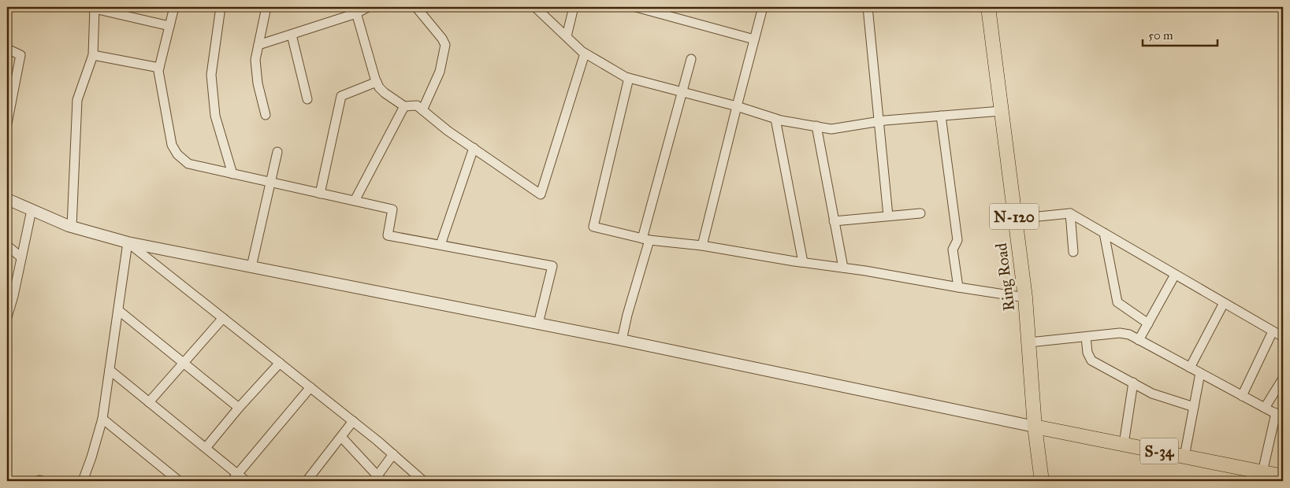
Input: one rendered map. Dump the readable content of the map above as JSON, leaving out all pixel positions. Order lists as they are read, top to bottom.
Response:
{
  "streets": {
    "main road": ["N-120", "Ring Road", "S-34"]
  },
  "crossings": [
    ["N-120", "Ring Road"],
    ["N-120", "S-34"],
    ["Ring Road", "S-34"]
  ],
  "scale_bar": "50 m"
}
